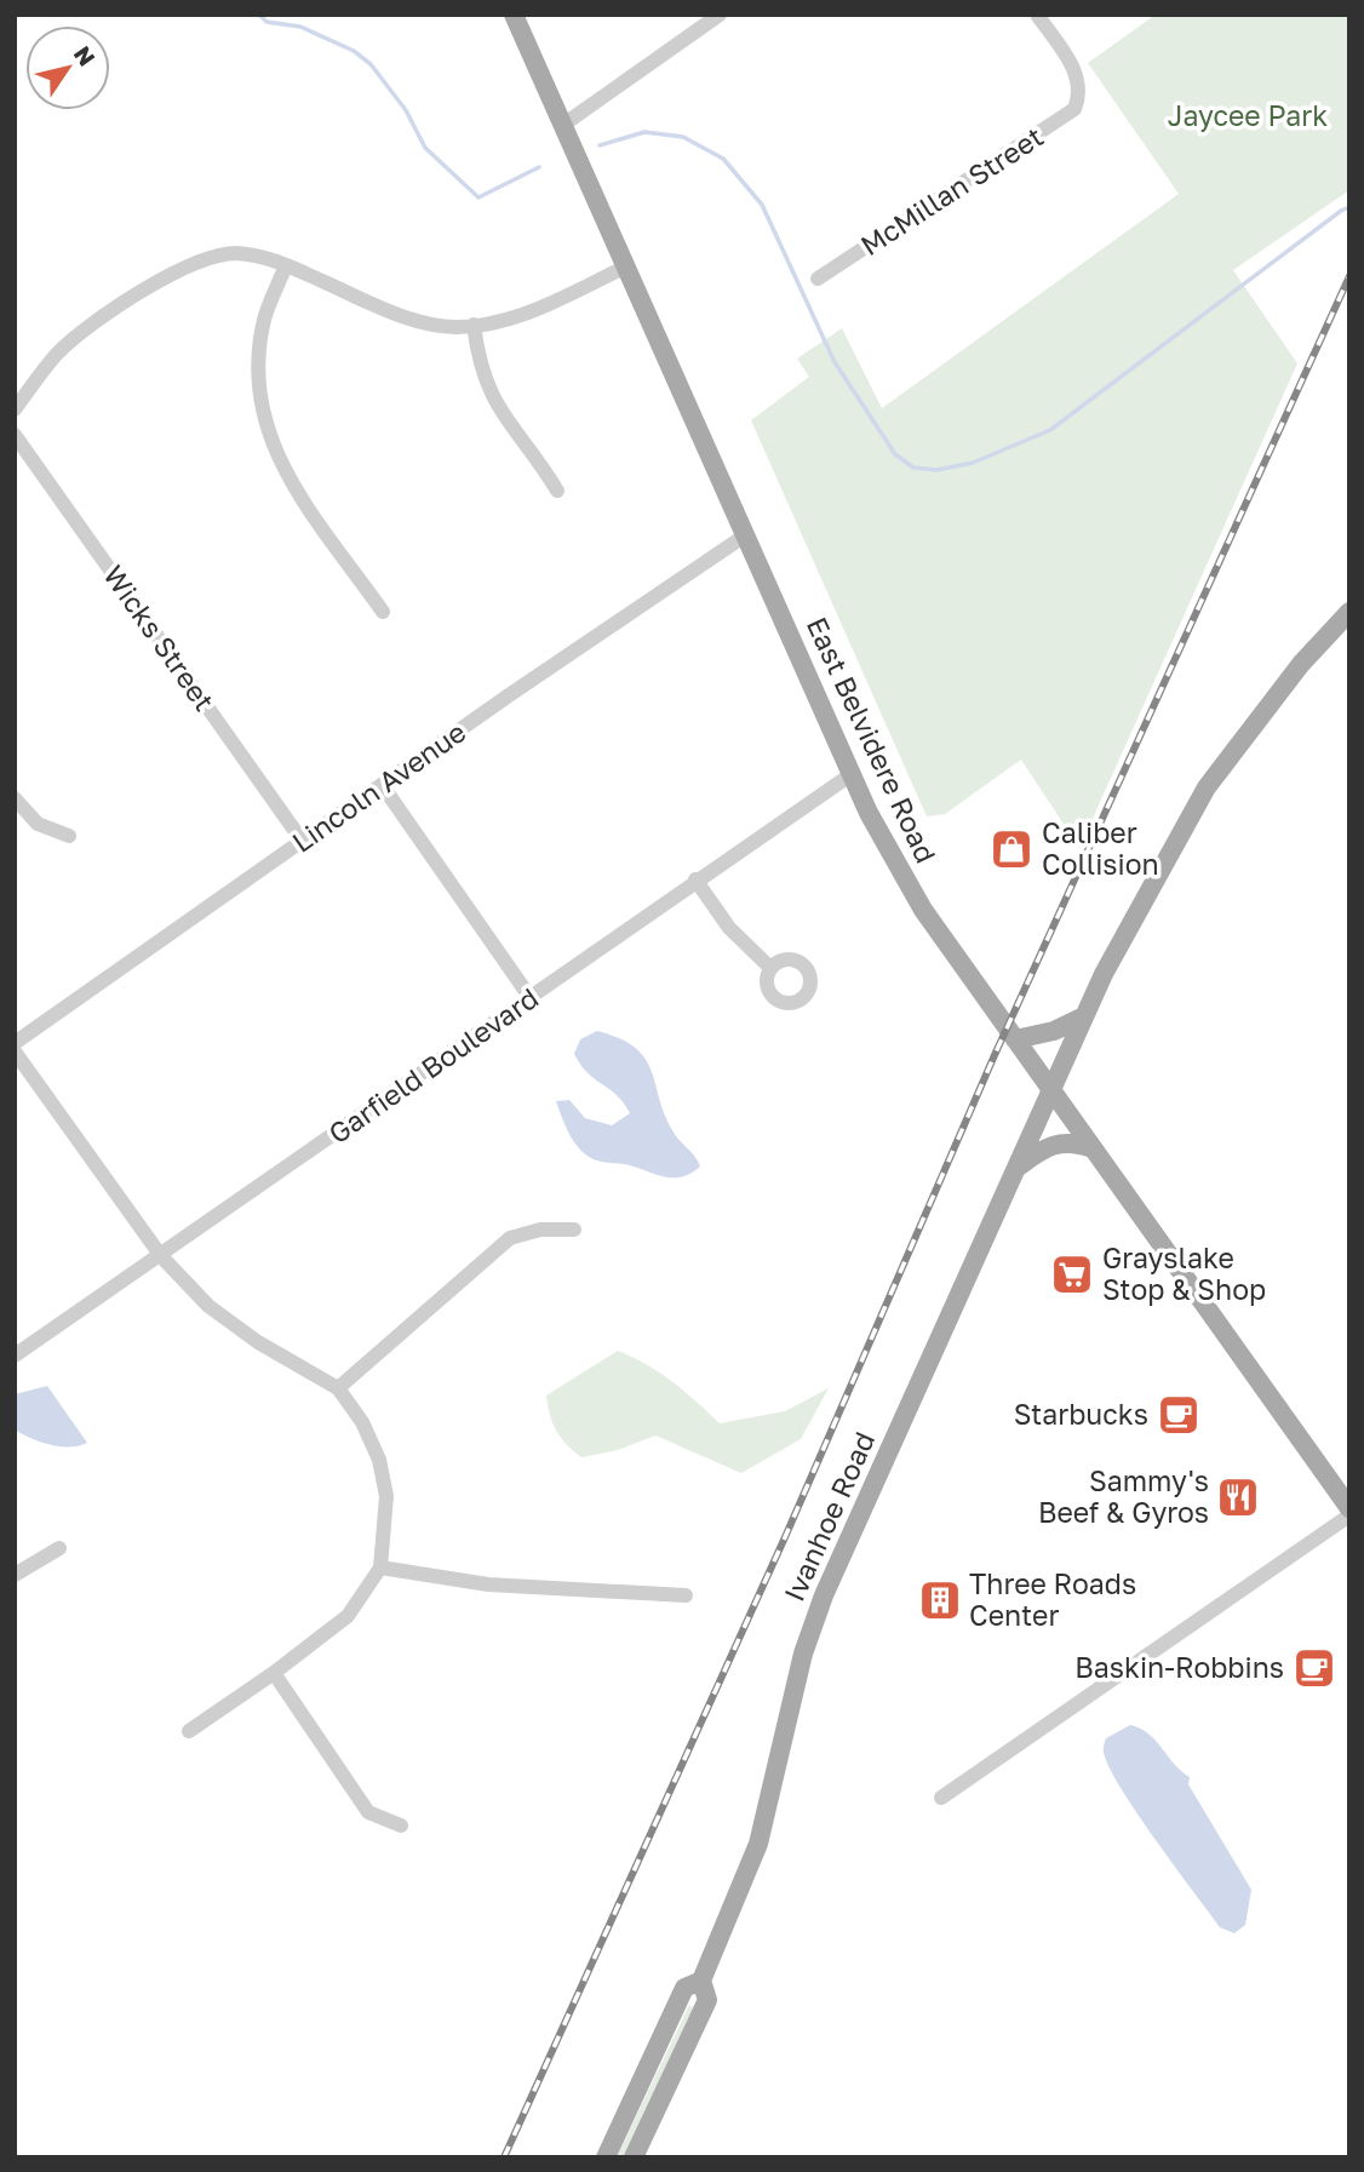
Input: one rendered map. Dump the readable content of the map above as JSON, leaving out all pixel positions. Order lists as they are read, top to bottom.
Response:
{
  "streets": {
    "main road": ["East Belvidere Road", "Ivanhoe Road"],
    "street": [
      "McMillan Street",
      "Wicks Street",
      "Lincoln Avenue",
      "Garfield Boulevard"
    ]
  },
  "crossings": [
    ["Wicks Street", "Lincoln Avenue"],
    ["East Belvidere Road", "Lincoln Avenue"],
    ["East Belvidere Road", "Garfield Boulevard"],
    ["East Belvidere Road", "Ivanhoe Road"]
  ],
  "parks": ["Jaycee Park"],
  "places": {
    "shop": ["Caliber Collision"],
    "supermarket": ["Grayslake Stop & Shop"],
    "cafe": ["Starbucks", "Baskin-Robbins"],
    "restaurant": ["Sammy's Beef & Gyros"],
    "building": ["Three Roads Center"]
  },
  "north": "top right"
}
